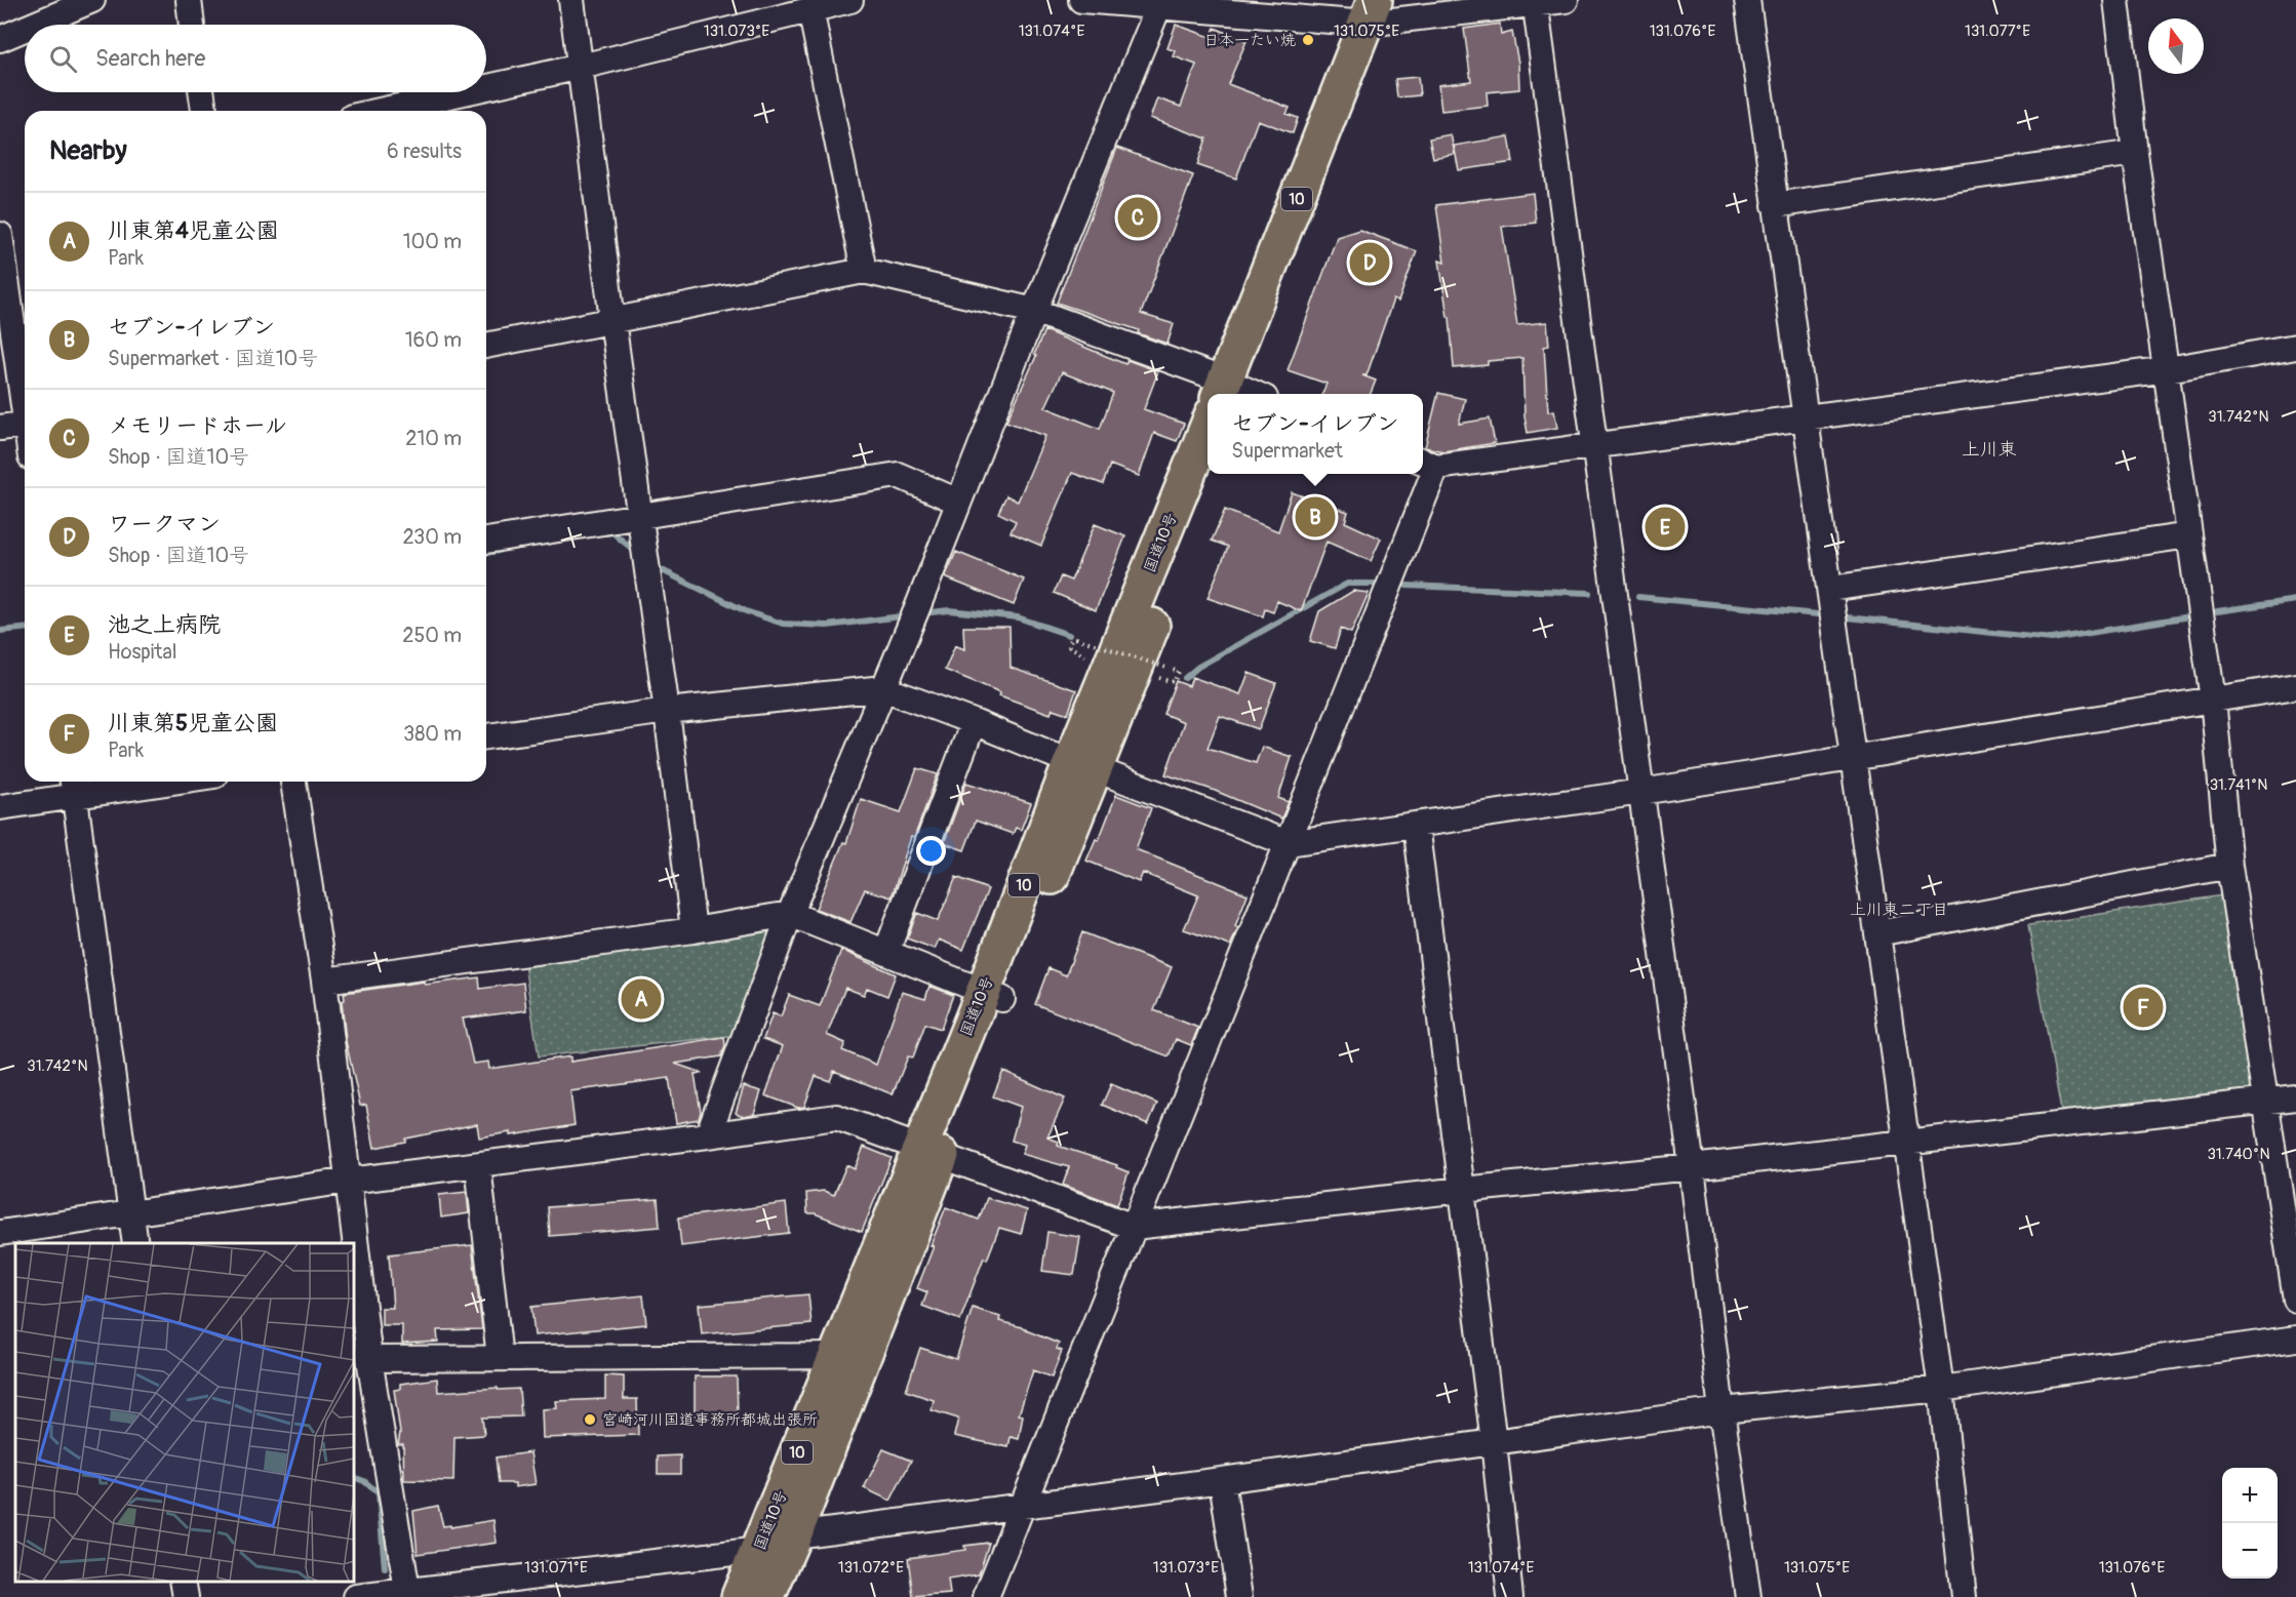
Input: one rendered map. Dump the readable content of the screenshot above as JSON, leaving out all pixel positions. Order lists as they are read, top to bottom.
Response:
{
  "streets": {
    "highway": ["10", "国道10号"]
  },
  "districts": ["上川東", "上川東二丁目"],
  "places": ["日本一たい焼", "宮崎河川国道事務所都城出張所"],
  "north": "top",
  "page": {
    "search": "Search here",
    "heading": ["Nearby", "6 results"],
    "list": [
      {
        "mark": "A",
        "name": "川東第4児童公園",
        "note": "Park",
        "value": "100 m"
      },
      {
        "mark": "B",
        "name": "セブン-イレブン",
        "note": "Supermarket · 国道10号",
        "value": "160 m"
      },
      {
        "mark": "C",
        "name": "メモリードホール",
        "note": "Shop · 国道10号",
        "value": "210 m"
      },
      {
        "mark": "D",
        "name": "ワークマン",
        "note": "Shop · 国道10号",
        "value": "230 m"
      },
      {
        "mark": "E",
        "name": "池之上病院",
        "note": "Hospital",
        "value": "250 m"
      },
      {
        "mark": "F",
        "name": "川東第5児童公園",
        "note": "Park",
        "value": "380 m"
      }
    ],
    "pins": [
      "C",
      "D",
      "B",
      "E",
      "A",
      "F"
    ],
    "popup": ["セブン-イレブン", "Supermarket"],
    "map_buttons": ["+", "−"]
  },
  "coordinates": [
    "131.073°E",
    "131.074°E",
    "131.075°E",
    "131.076°E",
    "131.077°E",
    "31.742°N",
    "31.741°N",
    "31.740°N",
    "131.071°E",
    "131.072°E"
  ]
}
